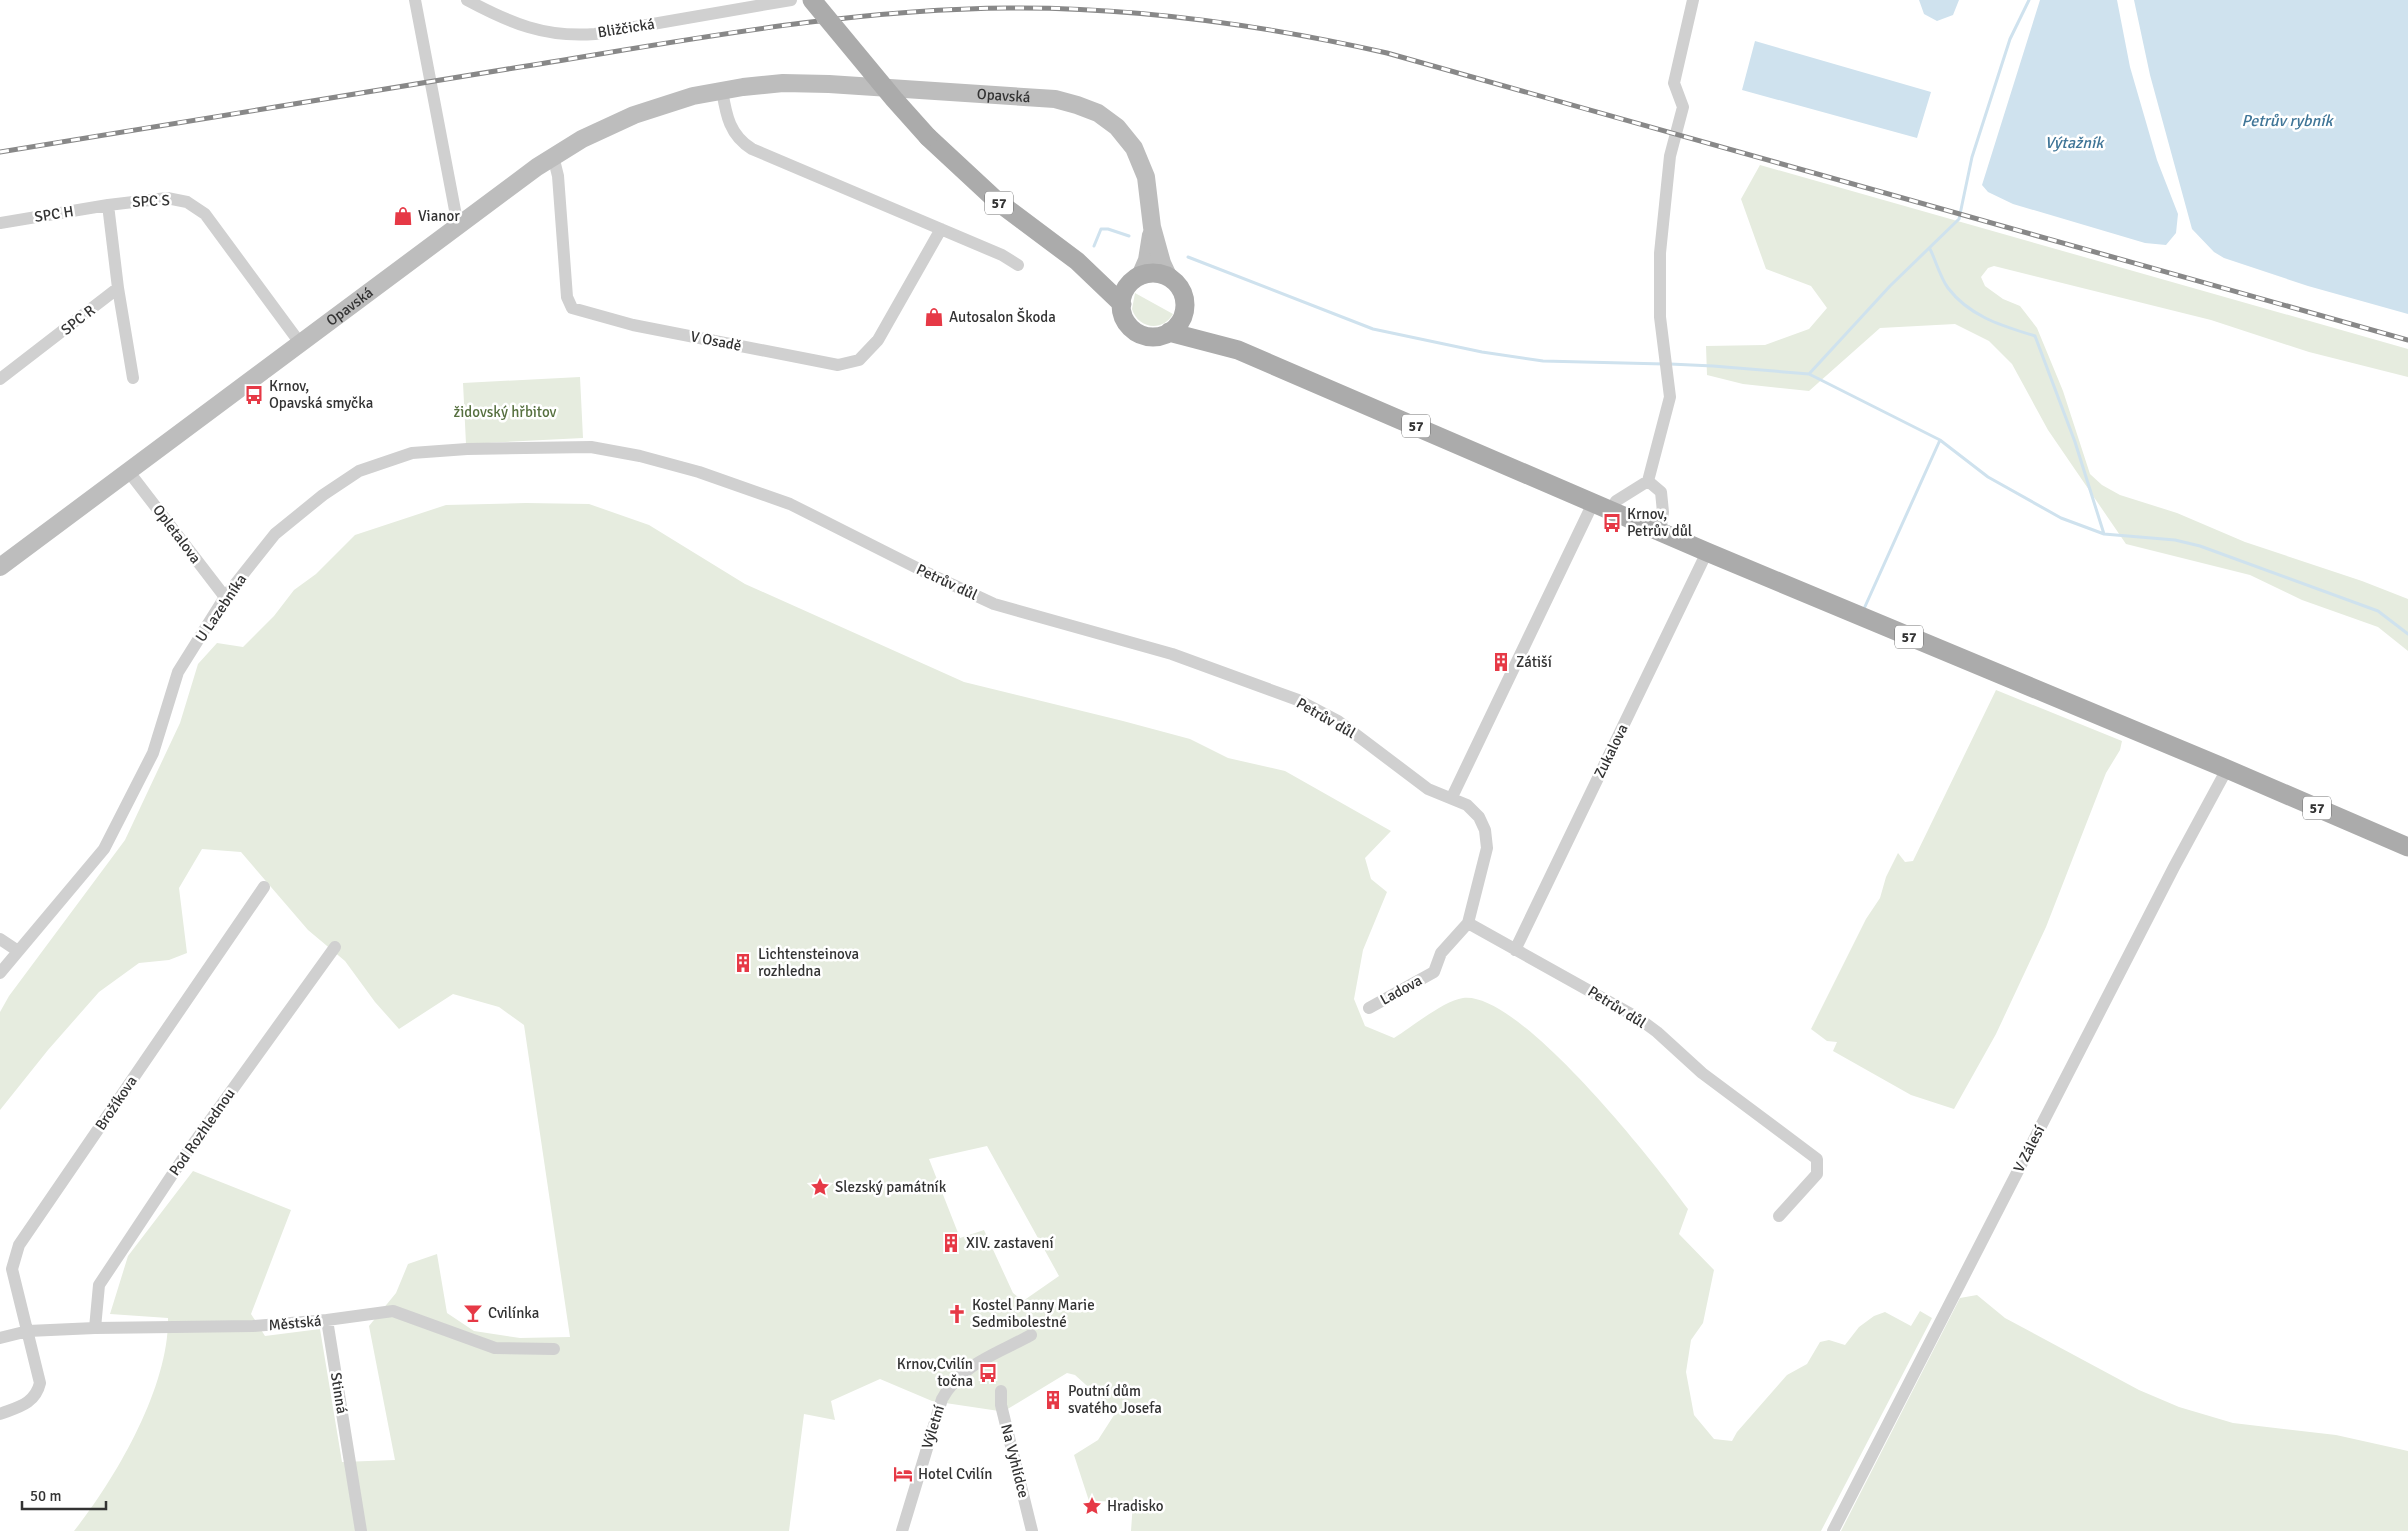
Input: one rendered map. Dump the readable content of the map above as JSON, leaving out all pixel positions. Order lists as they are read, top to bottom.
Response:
{
  "streets": {
    "main road": ["Opavská", "57"],
    "street": [
      "Bližčická",
      "SPC S",
      "SPC H",
      "SPC R",
      "V Osadě",
      "Opletalova",
      "Petrův důl",
      "U Lazebníka",
      "Zukalova",
      "Ladova",
      "Brožíkova",
      "Pod Rozhlednou",
      "V Zálesí",
      "Městská",
      "Stinná",
      "Výletní",
      "Na Vyhlídce"
    ]
  },
  "crossings": [
    ["Opavská", "SPC S"],
    ["Opavská", "57"],
    ["Opavská", "V Osadě"],
    ["Opavská", "Opletalova"],
    ["SPC S", "SPC H"],
    ["57", "Zukalova"],
    ["57", "V Zálesí"],
    ["Opletalova", "U Lazebníka"],
    ["Petrův důl", "U Lazebníka"],
    ["Petrův důl", "Zukalova"],
    ["Petrův důl", "Ladova"],
    ["Brožíkova", "Městská"],
    ["Pod Rozhlednou", "Městská"],
    ["Městská", "Stinná"]
  ],
  "water": ["Petrův rybník", "Výtažník"],
  "parks": ["židovský hřbitov"],
  "places": {
    "shop": ["Vianor", "Autosalon Škoda"],
    "bus stop": ["Krnov, Opavská smyčka", "Krnov, Petrův důl", "Krnov,Cvilín točna"],
    "building": [
      "Zátiší",
      "Lichtensteinova rozhledna",
      "XIV. zastavení",
      "Poutní dům svatého Josefa"
    ],
    "place": ["Slezský památník", "Hradisko"],
    "bar": ["Cvilínka"],
    "church": ["Kostel Panny Marie Sedmibolestné"],
    "hotel": ["Hotel Cvilín"]
  },
  "scale_bar": "50 m"
}
